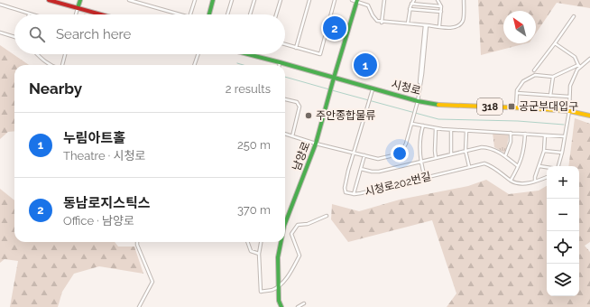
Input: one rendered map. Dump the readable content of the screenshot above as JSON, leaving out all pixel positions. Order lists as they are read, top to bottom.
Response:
{
  "streets": {
    "main road": ["시청로", "318", "남양로"],
    "street": ["시청로202번길"]
  },
  "crossings": [
    ["시청로", "남양로"],
    ["시청로", "시청로202번길"]
  ],
  "places": {
    "transit": ["공군부대입구"],
    "other": ["주안종합물류"]
  },
  "north": "top left",
  "page": {
    "pins": ["2", "1"],
    "search": "Search here",
    "heading": ["Nearby", "2 results"],
    "list": [
      {
        "mark": "1",
        "name": "누림아트홀",
        "note": "Theatre · 시청로",
        "value": "250 m"
      },
      {
        "mark": "2",
        "name": "동남로지스틱스",
        "note": "Office · 남양로",
        "value": "370 m"
      }
    ],
    "map_buttons": ["+", "−"]
  }
}
